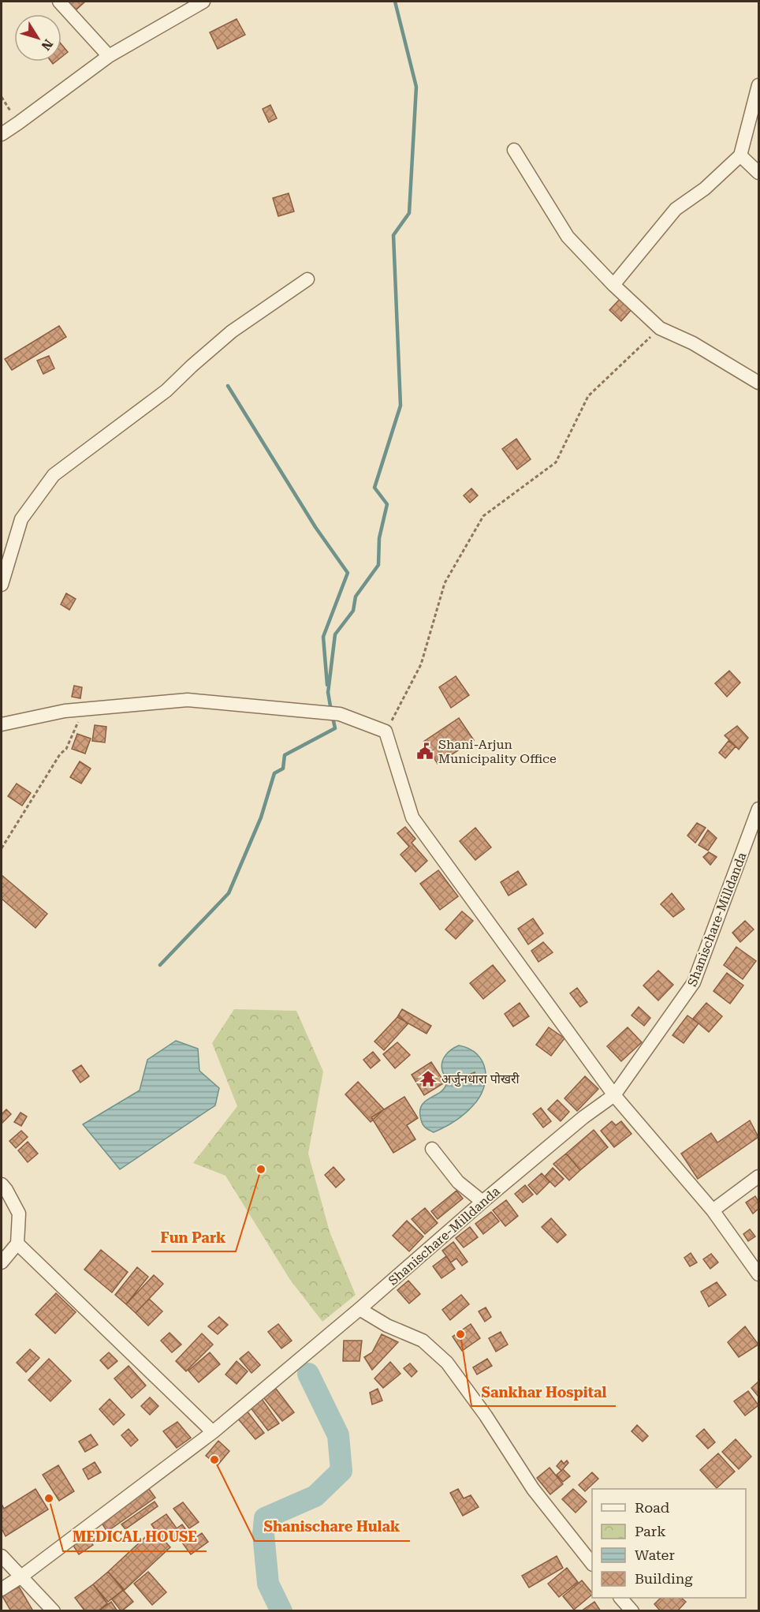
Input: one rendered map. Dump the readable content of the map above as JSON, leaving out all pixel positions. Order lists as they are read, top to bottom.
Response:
{
  "streets": {
    "street": ["Shanischare-Milldanda"]
  },
  "places": {
    "public building": ["Shani-Arjun Municipality Office"],
    "temple": ["अर्जुनधारा पोखरी"],
    "other": [
      "Fun Park",
      "Sankhar Hospital",
      "Shanischare Hulak",
      "MEDICAL HOUSE"
    ]
  },
  "legend": [
    "Road",
    "Park",
    "Water",
    "Building"
  ],
  "north": "bottom right"
}
